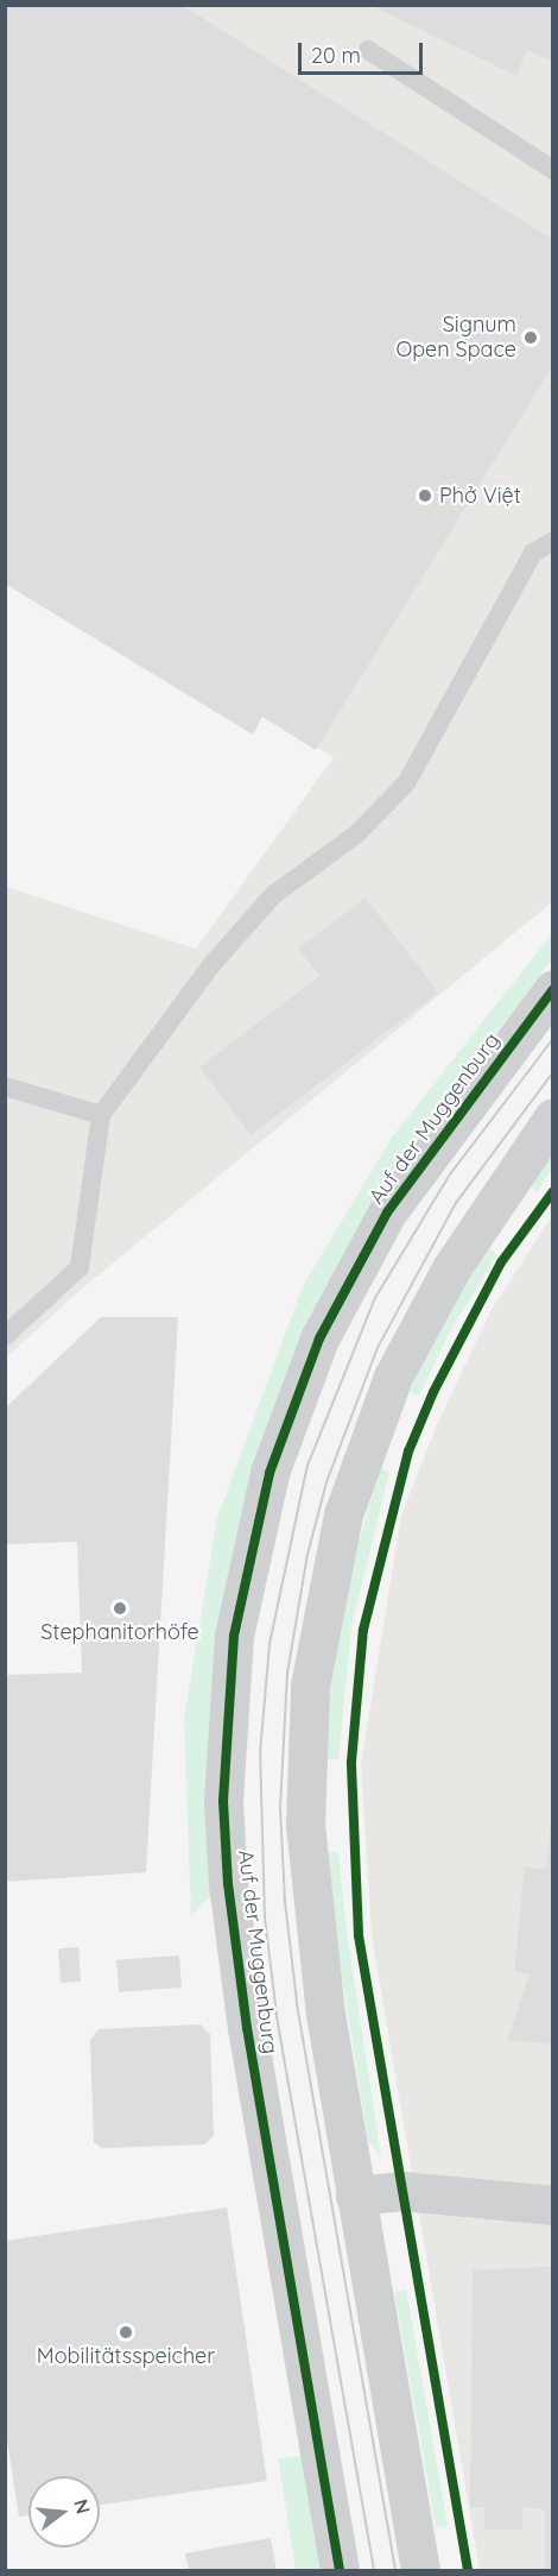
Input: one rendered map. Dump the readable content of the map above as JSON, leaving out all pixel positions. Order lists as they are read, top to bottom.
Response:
{
  "streets": {
    "street": ["Auf der Muggenburg"]
  },
  "places": [
    "Signum Open Space",
    "Phở Việt",
    "Stephanitorhöfe",
    "Mobilitätsspeicher"
  ],
  "scale_bar": "20 m",
  "north": "right"
}
